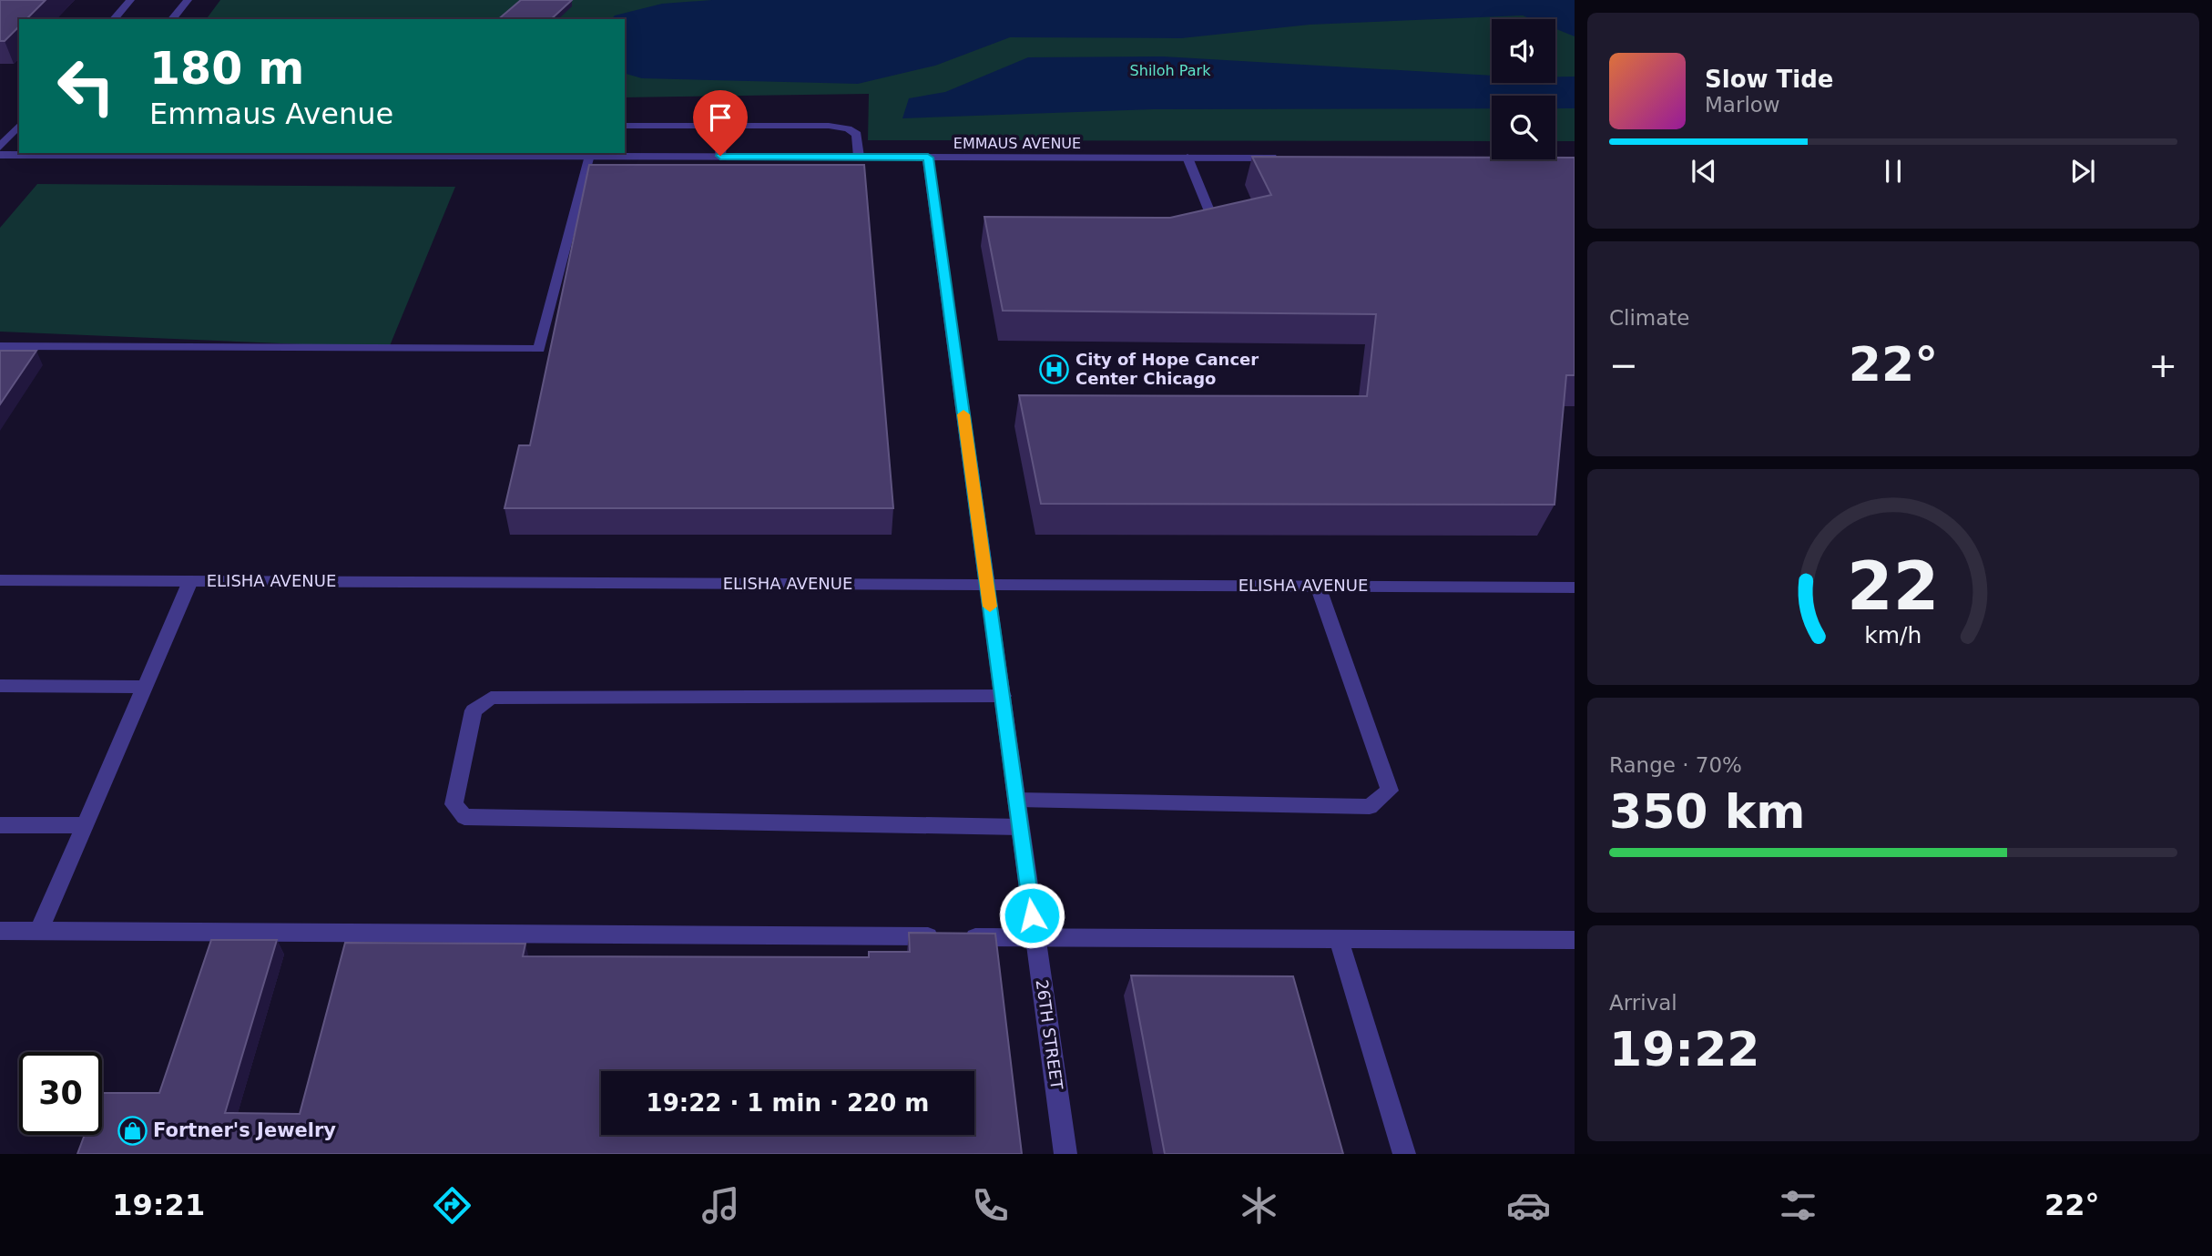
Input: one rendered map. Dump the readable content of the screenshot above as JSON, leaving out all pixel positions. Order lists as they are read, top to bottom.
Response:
{
  "streets": {
    "street": ["EMMAUS AVENUE", "ELISHA AVENUE", "26TH STREET"]
  },
  "crossings": [
    ["EMMAUS AVENUE", "26TH STREET"],
    ["ELISHA AVENUE", "26TH STREET"]
  ],
  "parks": ["Shiloh Park"],
  "places": {
    "hospital": ["City of Hope Cancer Center Chicago"],
    "shop": ["Fortner's Jewelry"]
  },
  "page": {
    "turn": ["180 m", "Emmaus Avenue"],
    "song": ["Slow Tide", "Marlow"],
    "tile": [
      "Climate",
      ["Range · 70%", "350 km"],
      ["Arrival", "19:22"]
    ],
    "heat": ["−", "22°", "+"],
    "limit": "30",
    "trip": "19:22 · 1 min · 220 m",
    "tabs": ["19:21", "22°"],
    "gauge": ["22", "km/h"]
  }
}
